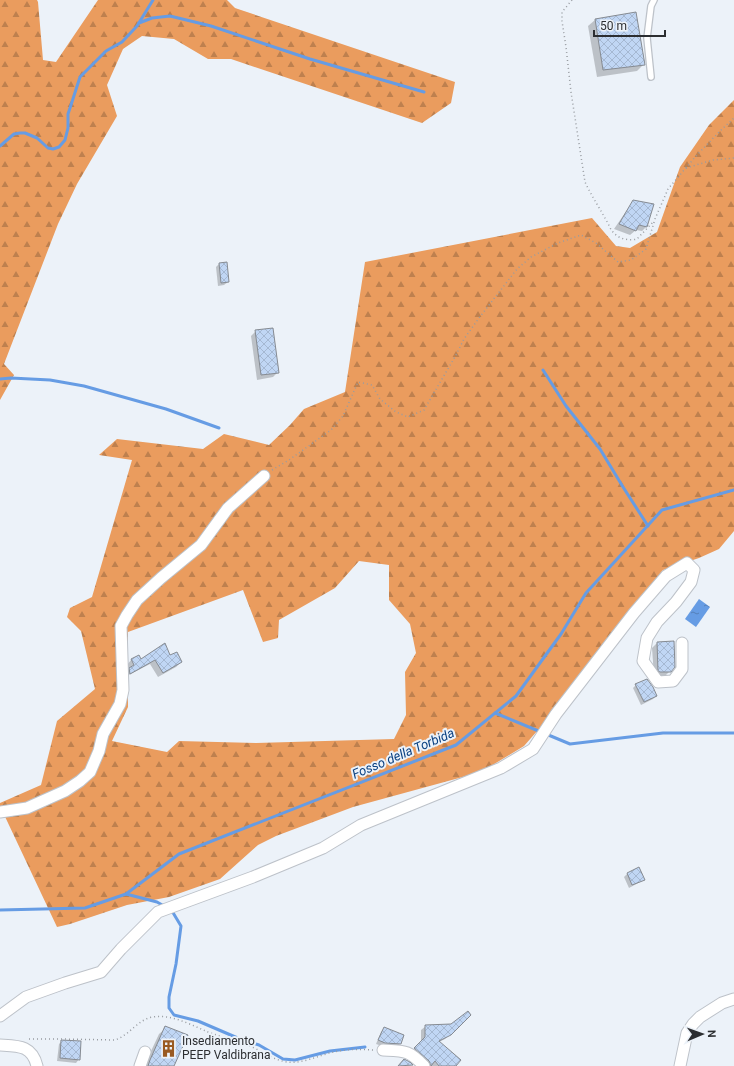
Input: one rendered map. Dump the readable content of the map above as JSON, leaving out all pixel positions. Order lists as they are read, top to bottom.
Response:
{
  "water": ["Fosso della Torbida"],
  "places": {
    "building": ["Insediamento PEEP Valdibrana"]
  },
  "scale_bar": "50 m",
  "north": "right"
}
